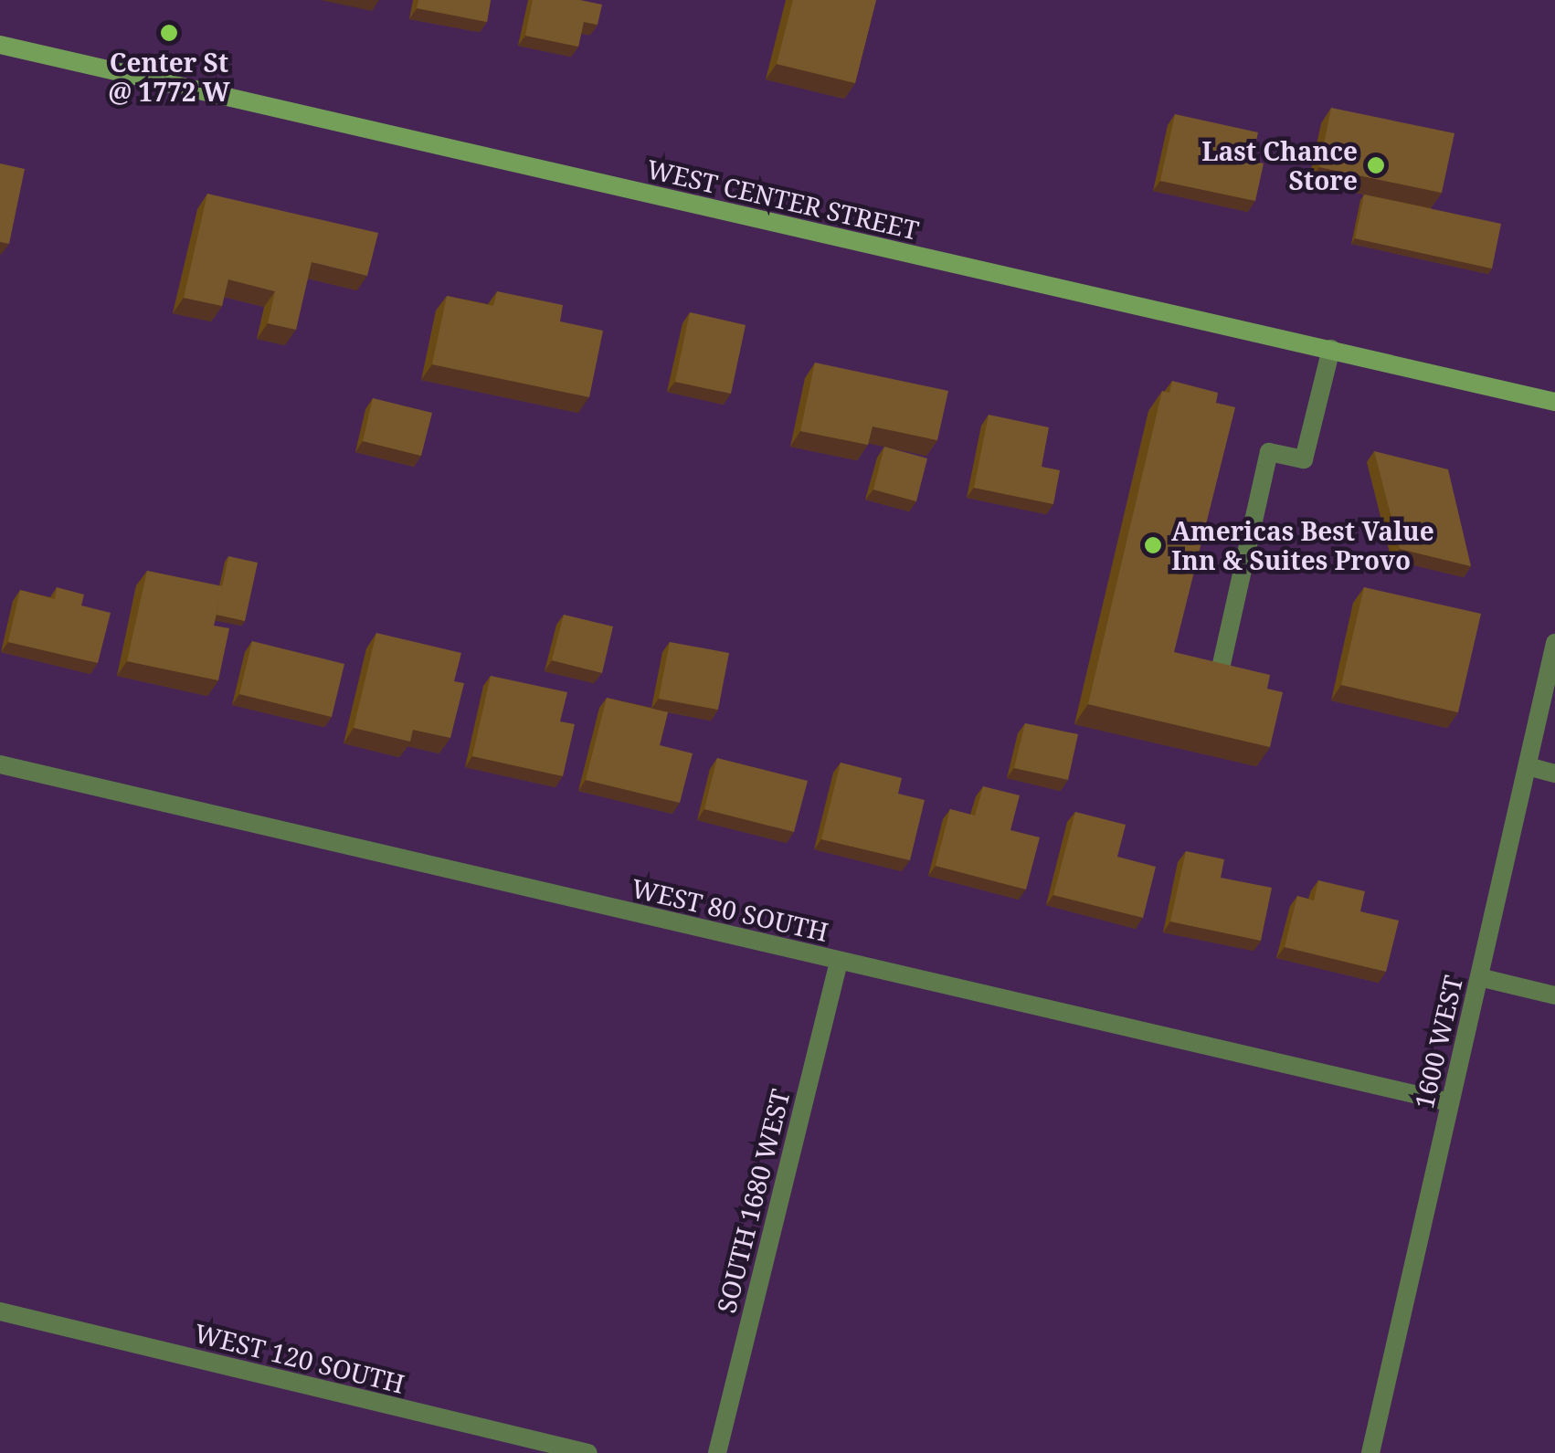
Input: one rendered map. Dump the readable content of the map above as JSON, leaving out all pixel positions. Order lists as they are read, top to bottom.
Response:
{
  "streets": {
    "main road": ["WEST CENTER STREET"],
    "street": [
      "WEST 80 SOUTH",
      "1600 WEST",
      "SOUTH 1680 WEST",
      "WEST 120 SOUTH"
    ]
  },
  "crossings": [
    ["WEST 80 SOUTH", "1600 WEST"],
    ["WEST 80 SOUTH", "SOUTH 1680 WEST"]
  ],
  "places": ["Center St @ 1772 W", "Last Chance Store", "Americas Best Value Inn & Suites Provo"]
}
